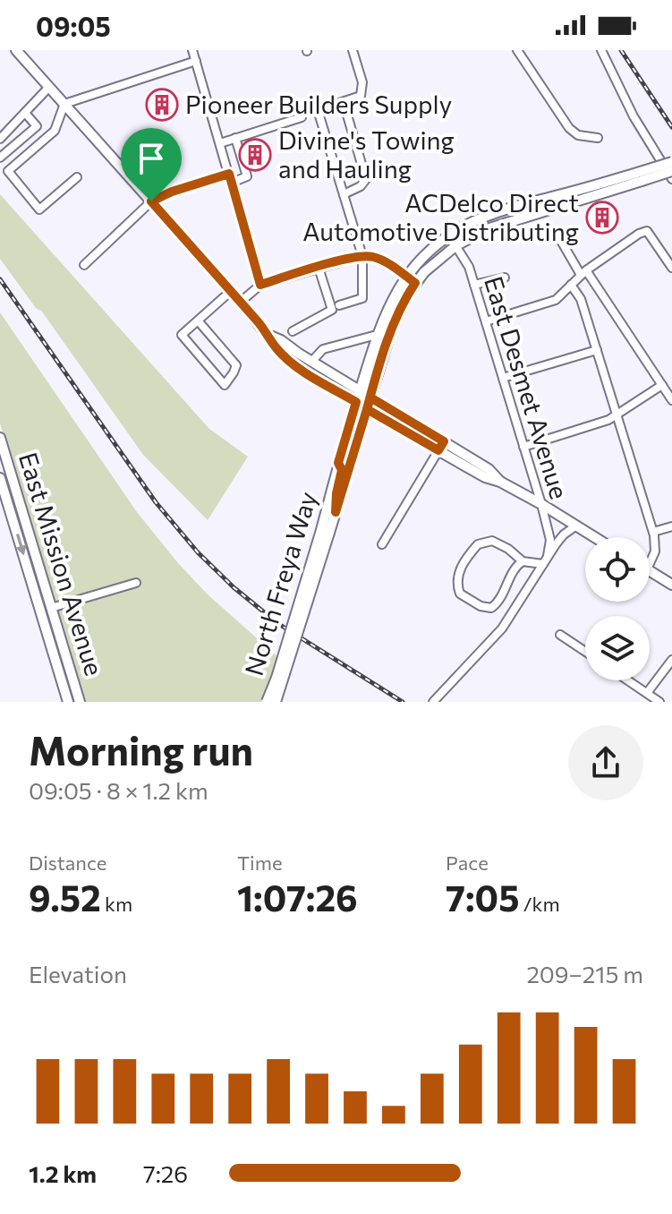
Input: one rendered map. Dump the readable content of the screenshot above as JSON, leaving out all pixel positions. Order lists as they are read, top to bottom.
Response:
{
  "streets": {
    "main road": ["East Mission Avenue", "North Freya Way"],
    "street": ["East Desmet Avenue"]
  },
  "crossings": [
    ["East Desmet Avenue", "North Freya Way"]
  ],
  "places": {
    "building": ["Pioneer Builders Supply", "Divine's Towing and Hauling", "ACDelco Direct Automotive Distributing"]
  },
  "page": {
    "status": "09:05",
    "heading": ["Morning run", "09:05 · 8 × 1.2 km"],
    "stats": [
      ["Distance", "9.52 km"],
      ["Time", "1:07:26"],
      ["Pace", "7:05 /km"]
    ],
    "chart": ["Elevation", "209–215 m"],
    "list": [
      {
        "name": "1.2 km",
        "note": "7:26"
      }
    ]
  }
}
